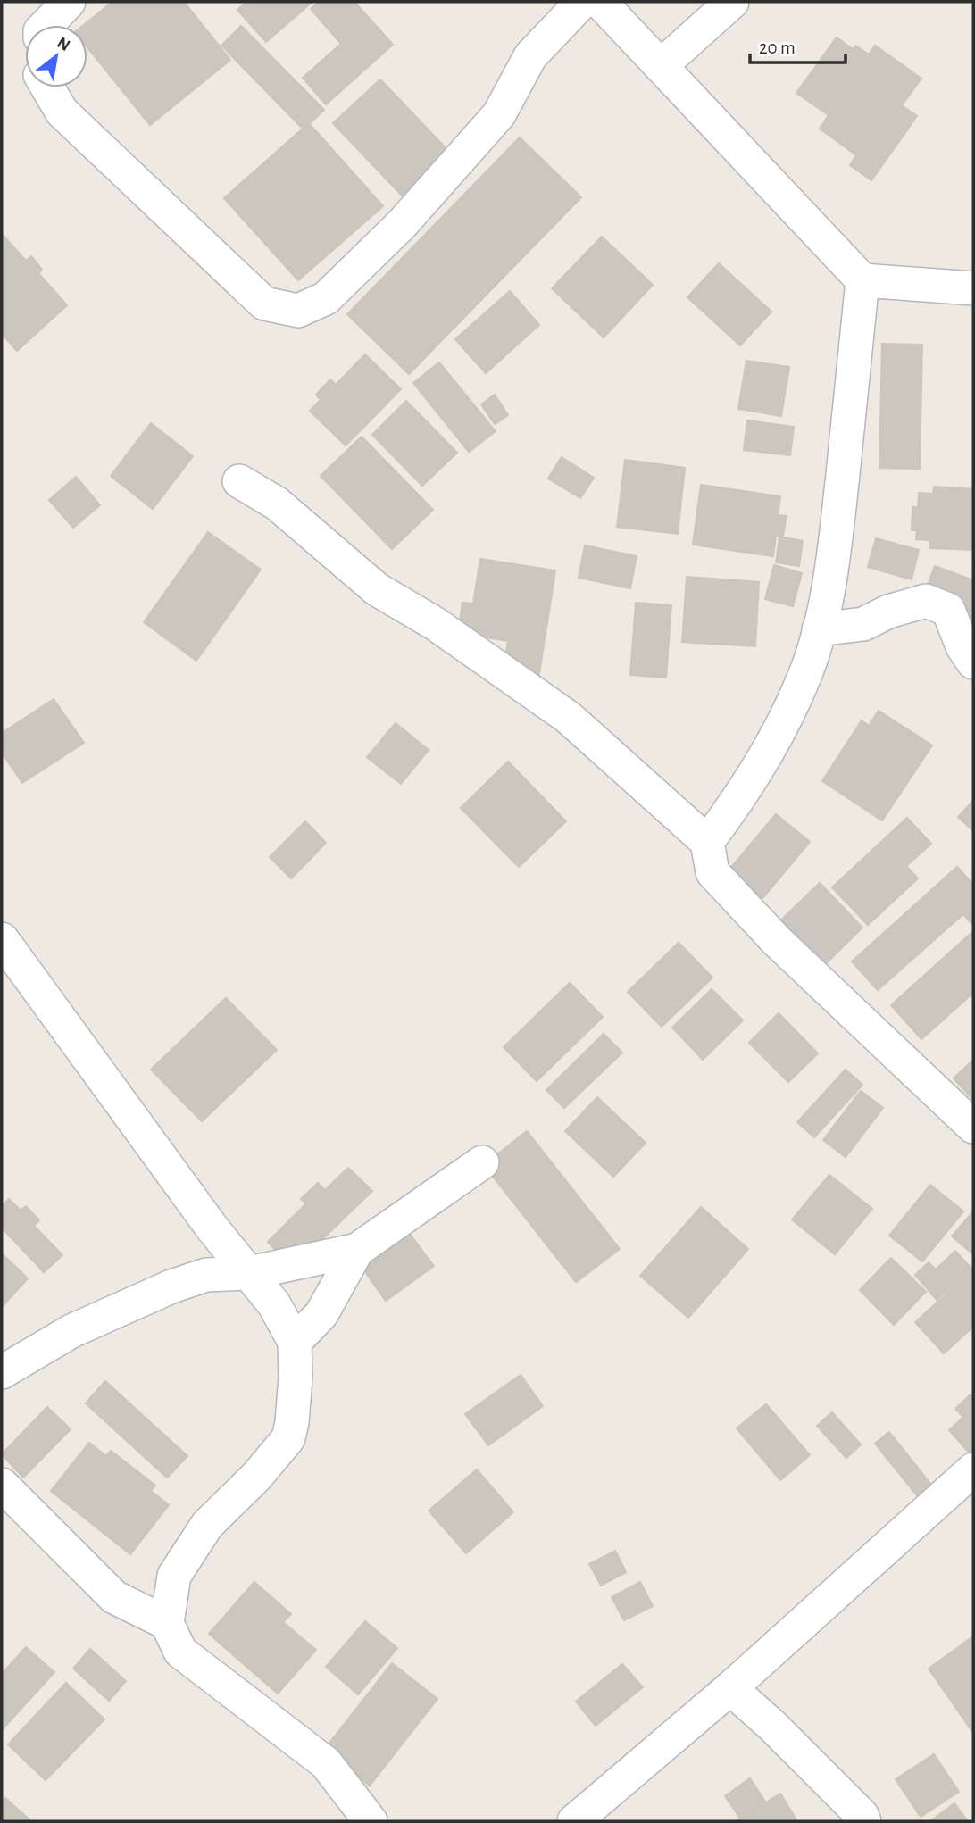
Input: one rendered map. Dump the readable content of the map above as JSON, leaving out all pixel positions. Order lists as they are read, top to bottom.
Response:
{
  "scale_bar": "20 m",
  "north": "top right"
}
